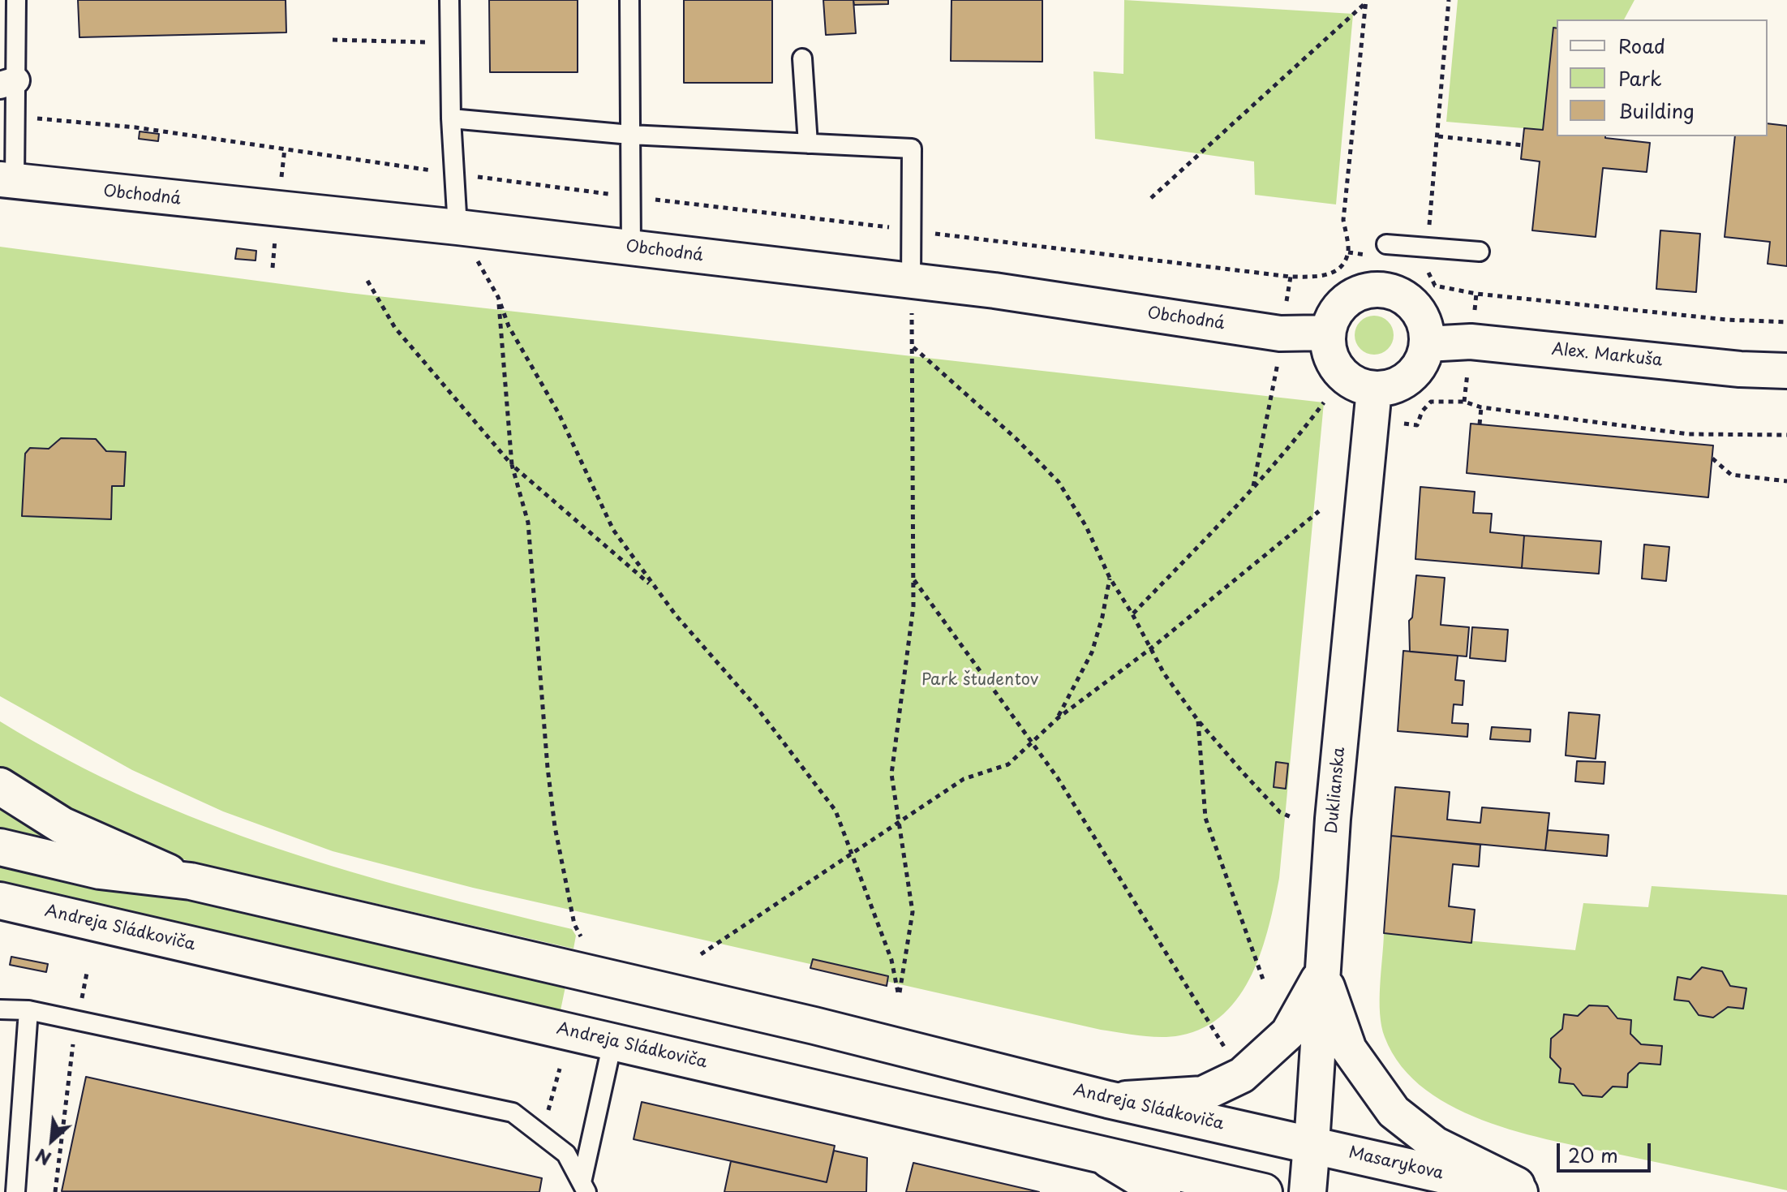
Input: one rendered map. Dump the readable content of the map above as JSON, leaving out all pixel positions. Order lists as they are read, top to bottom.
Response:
{
  "streets": {
    "main road": ["Duklianska", "Andreja Sládkoviča", "Masarykova"],
    "street": ["Obchodná", "Alex. Markuša"]
  },
  "crossings": [
    ["Obchodná", "Alex. Markuša"],
    ["Obchodná", "Duklianska"],
    ["Alex. Markuša", "Duklianska"],
    ["Duklianska", "Andreja Sládkoviča"],
    ["Duklianska", "Masarykova"],
    ["Andreja Sládkoviča", "Masarykova"]
  ],
  "parks": ["Park študentov"],
  "legend": ["Road", "Park", "Building"],
  "scale_bar": "20 m",
  "north": "bottom left"
}
